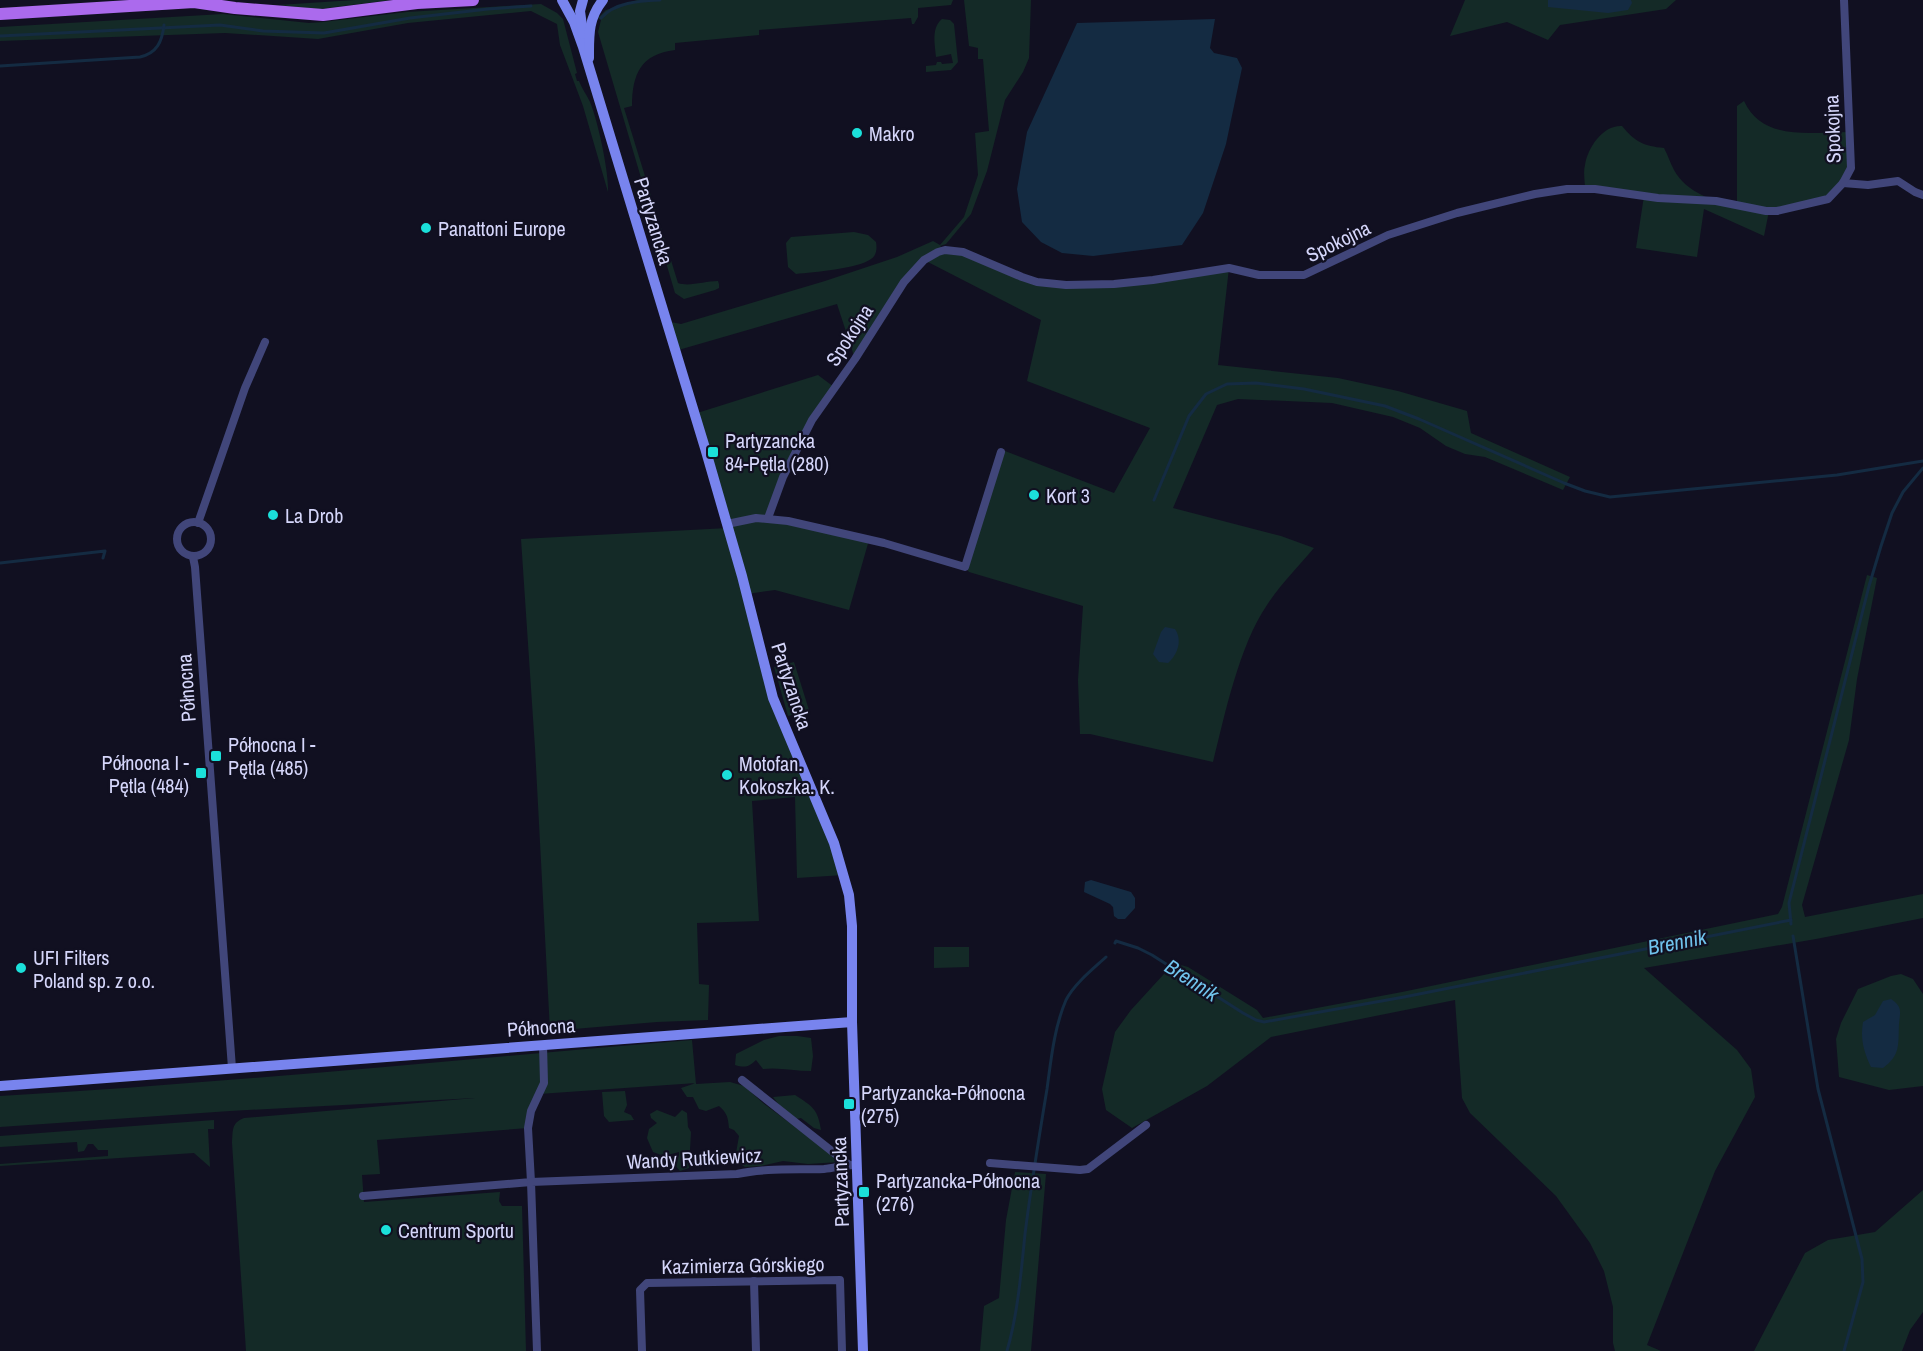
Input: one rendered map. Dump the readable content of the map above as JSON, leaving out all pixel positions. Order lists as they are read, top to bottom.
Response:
{
  "streets": {
    "main road": ["Partyzancka", "Północna"],
    "street": ["Spokojna", "Wandy Rutkiewicz", "Kazimierza Górskiego"]
  },
  "crossings": [
    ["Partyzancka", "Północna"],
    ["Partyzancka", "Wandy Rutkiewicz"]
  ],
  "water": ["Brennik"],
  "places": {
    "other": [
      "Makro",
      "Panattoni Europe",
      "Kort 3",
      "La Drob",
      "Motofan. Kokoszka. K.",
      "UFI Filters Poland sp. z o.o.",
      "Centrum Sportu"
    ],
    "transit": [
      "Partyzancka 84-Pętla (280)",
      "Północna I - Pętla (485)",
      "Północna I - Pętla (484)",
      "Partyzancka-Północna (275)",
      "Partyzancka-Północna (276)"
    ]
  }
}
